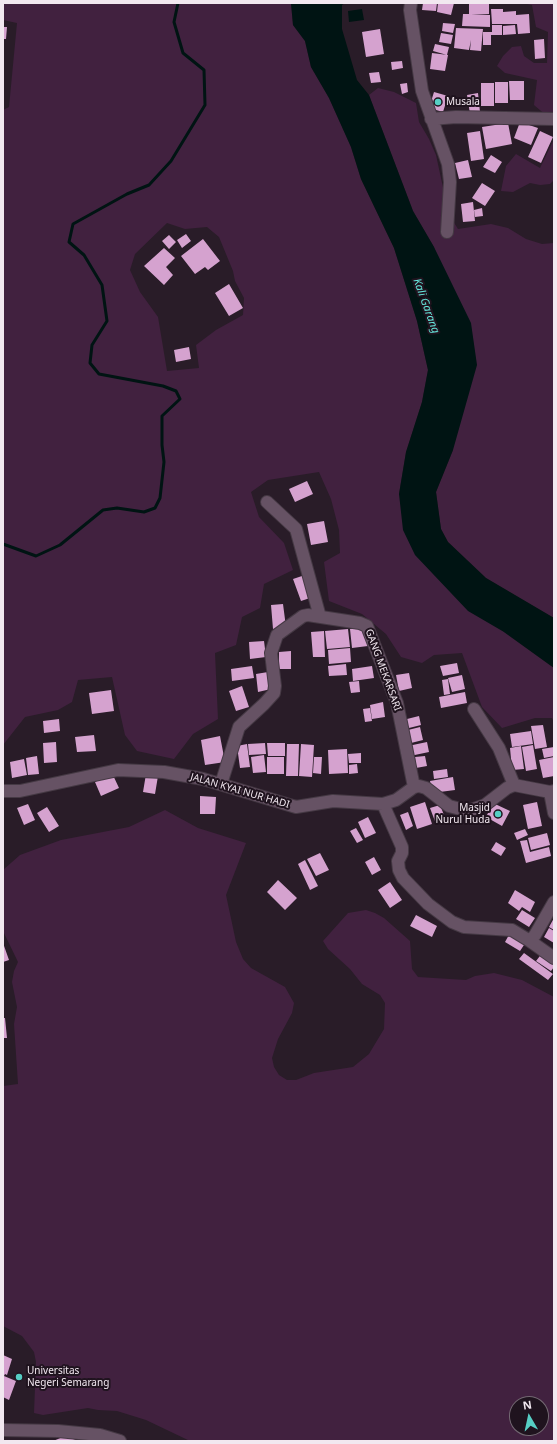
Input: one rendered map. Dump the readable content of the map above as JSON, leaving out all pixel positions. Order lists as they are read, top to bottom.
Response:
{
  "streets": {
    "street": ["GANG MEKARSARI", "JALAN KYAI NUR HADI"]
  },
  "crossings": [
    ["GANG MEKARSARI", "JALAN KYAI NUR HADI"]
  ],
  "water": ["Kali Garang"],
  "places": ["Musala", "Masjid Nurul Huda", "Universitas Negeri Semarang"],
  "north": "top"
}
